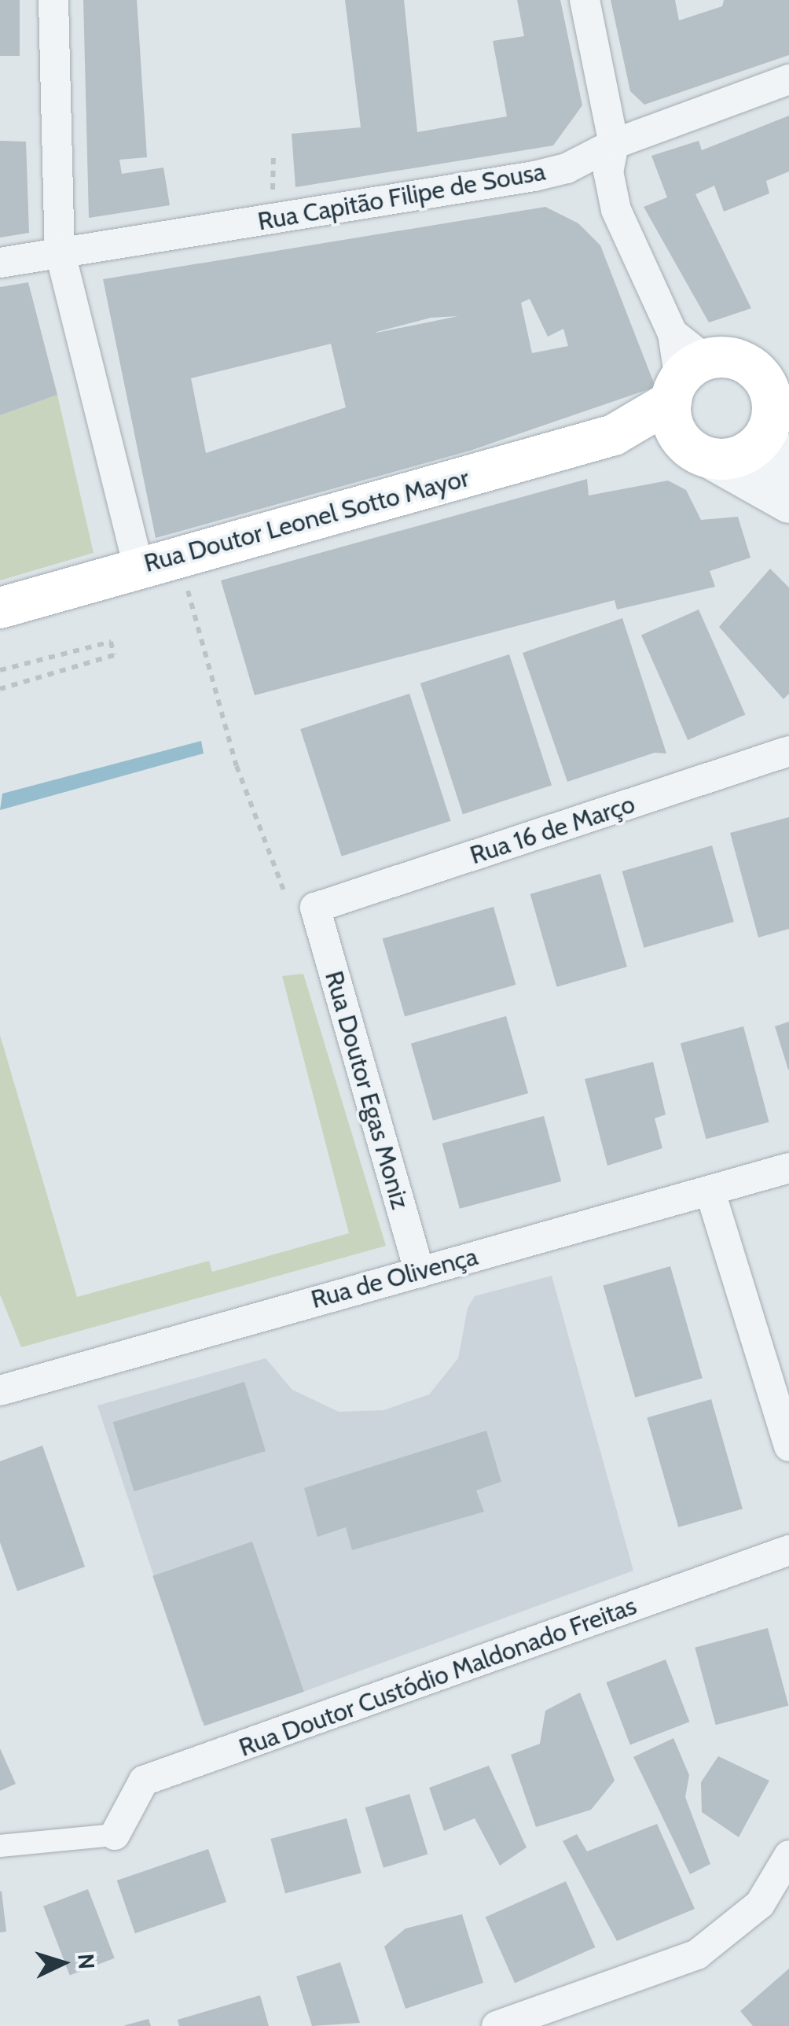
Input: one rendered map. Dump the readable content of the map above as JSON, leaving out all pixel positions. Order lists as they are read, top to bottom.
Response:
{
  "streets": {
    "main road": ["Rua Doutor Leonel Sotto Mayor"],
    "street": [
      "Rua Capitão Filipe de Sousa",
      "Rua 16 de Março",
      "Rua Doutor Egas Moniz",
      "Rua de Olivença",
      "Rua Doutor Custódio Maldonado Freitas"
    ]
  },
  "crossings": [
    ["Rua 16 de Março", "Rua Doutor Egas Moniz"],
    ["Rua Doutor Egas Moniz", "Rua de Olivença"]
  ],
  "north": "right"
}
